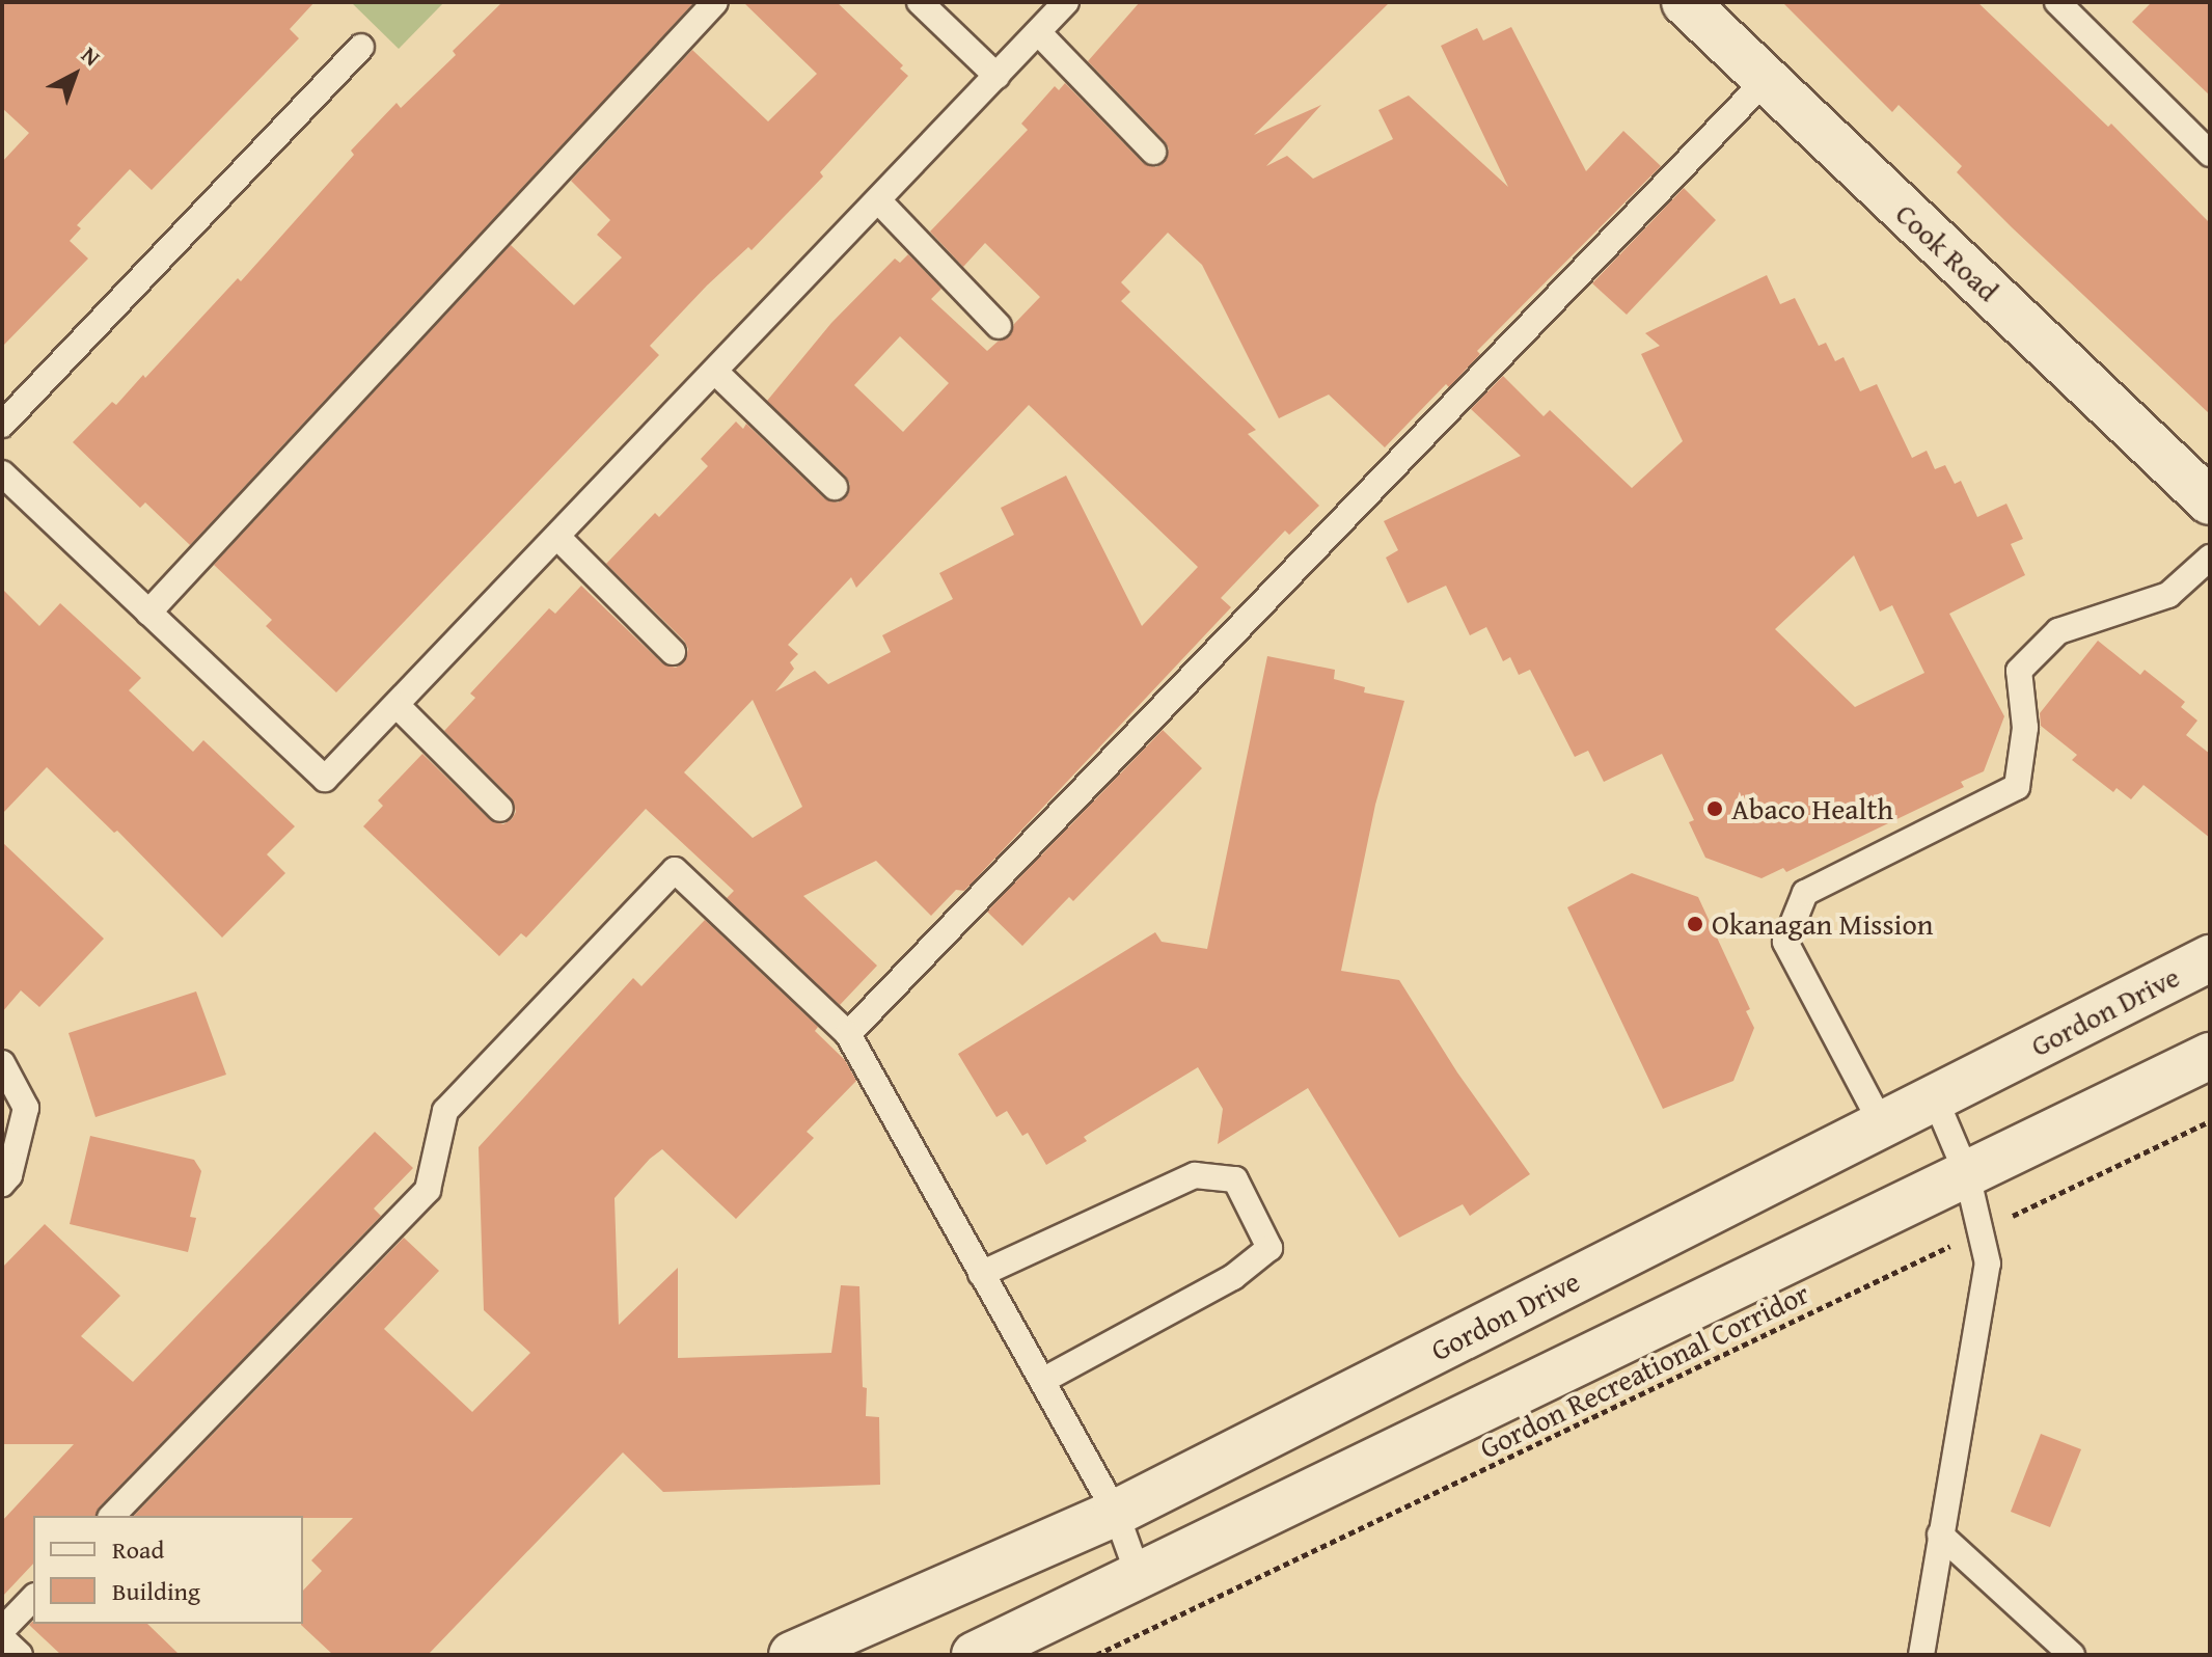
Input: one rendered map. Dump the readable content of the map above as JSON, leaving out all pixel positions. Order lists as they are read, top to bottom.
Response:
{
  "streets": {
    "main road": ["Cook Road", "Gordon Drive"],
    "path": ["Gordon Recreational Corridor"]
  },
  "places": ["Abaco Health", "Okanagan Mission"],
  "legend": ["Road", "Building"],
  "north": "top right"
}
